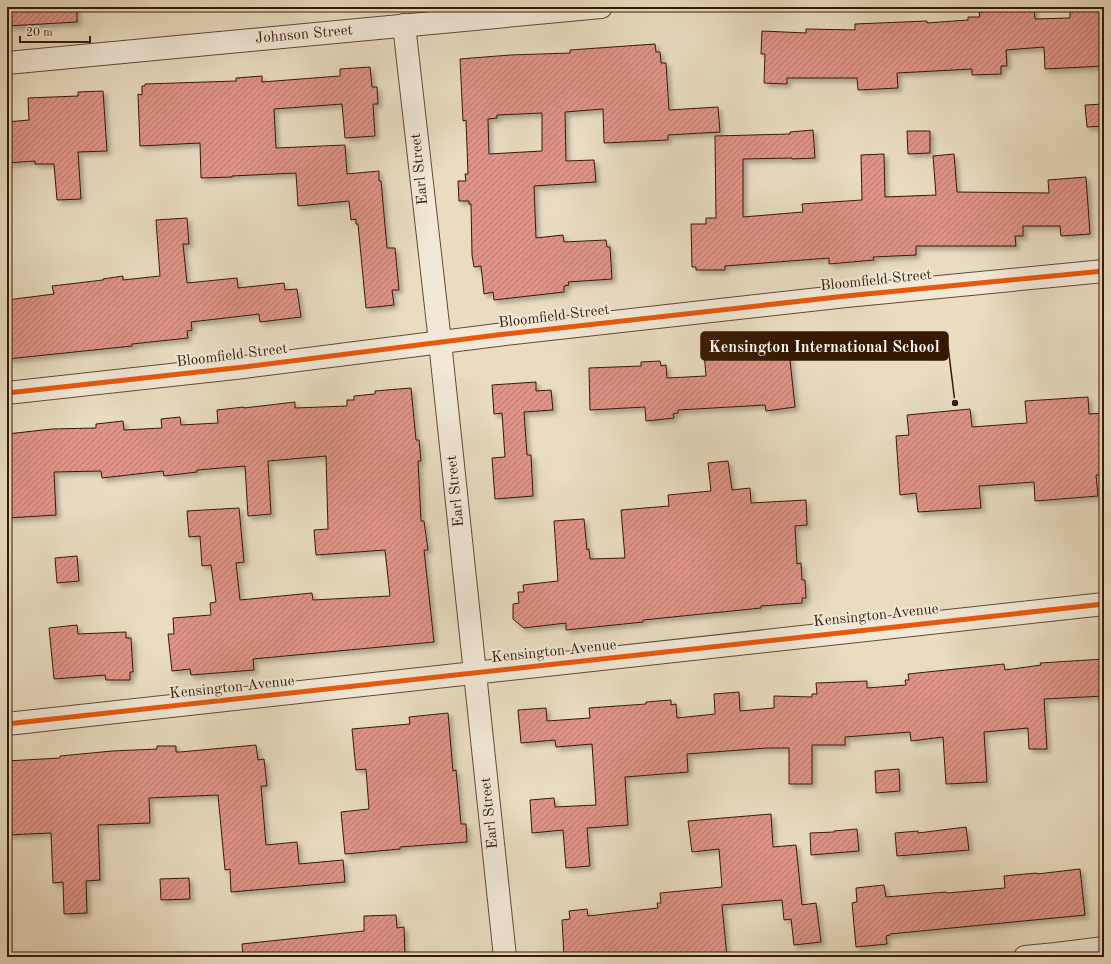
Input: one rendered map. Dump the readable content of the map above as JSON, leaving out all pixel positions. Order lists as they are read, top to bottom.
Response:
{
  "streets": {
    "street": [
      "Johnson Street",
      "Earl Street",
      "Bloomfield Street",
      "Kensington Avenue"
    ]
  },
  "crossings": [
    ["Johnson Street", "Earl Street"],
    ["Earl Street", "Bloomfield Street"],
    ["Earl Street", "Kensington Avenue"]
  ],
  "places": ["Kensington International School"],
  "scale_bar": "20 m"
}
